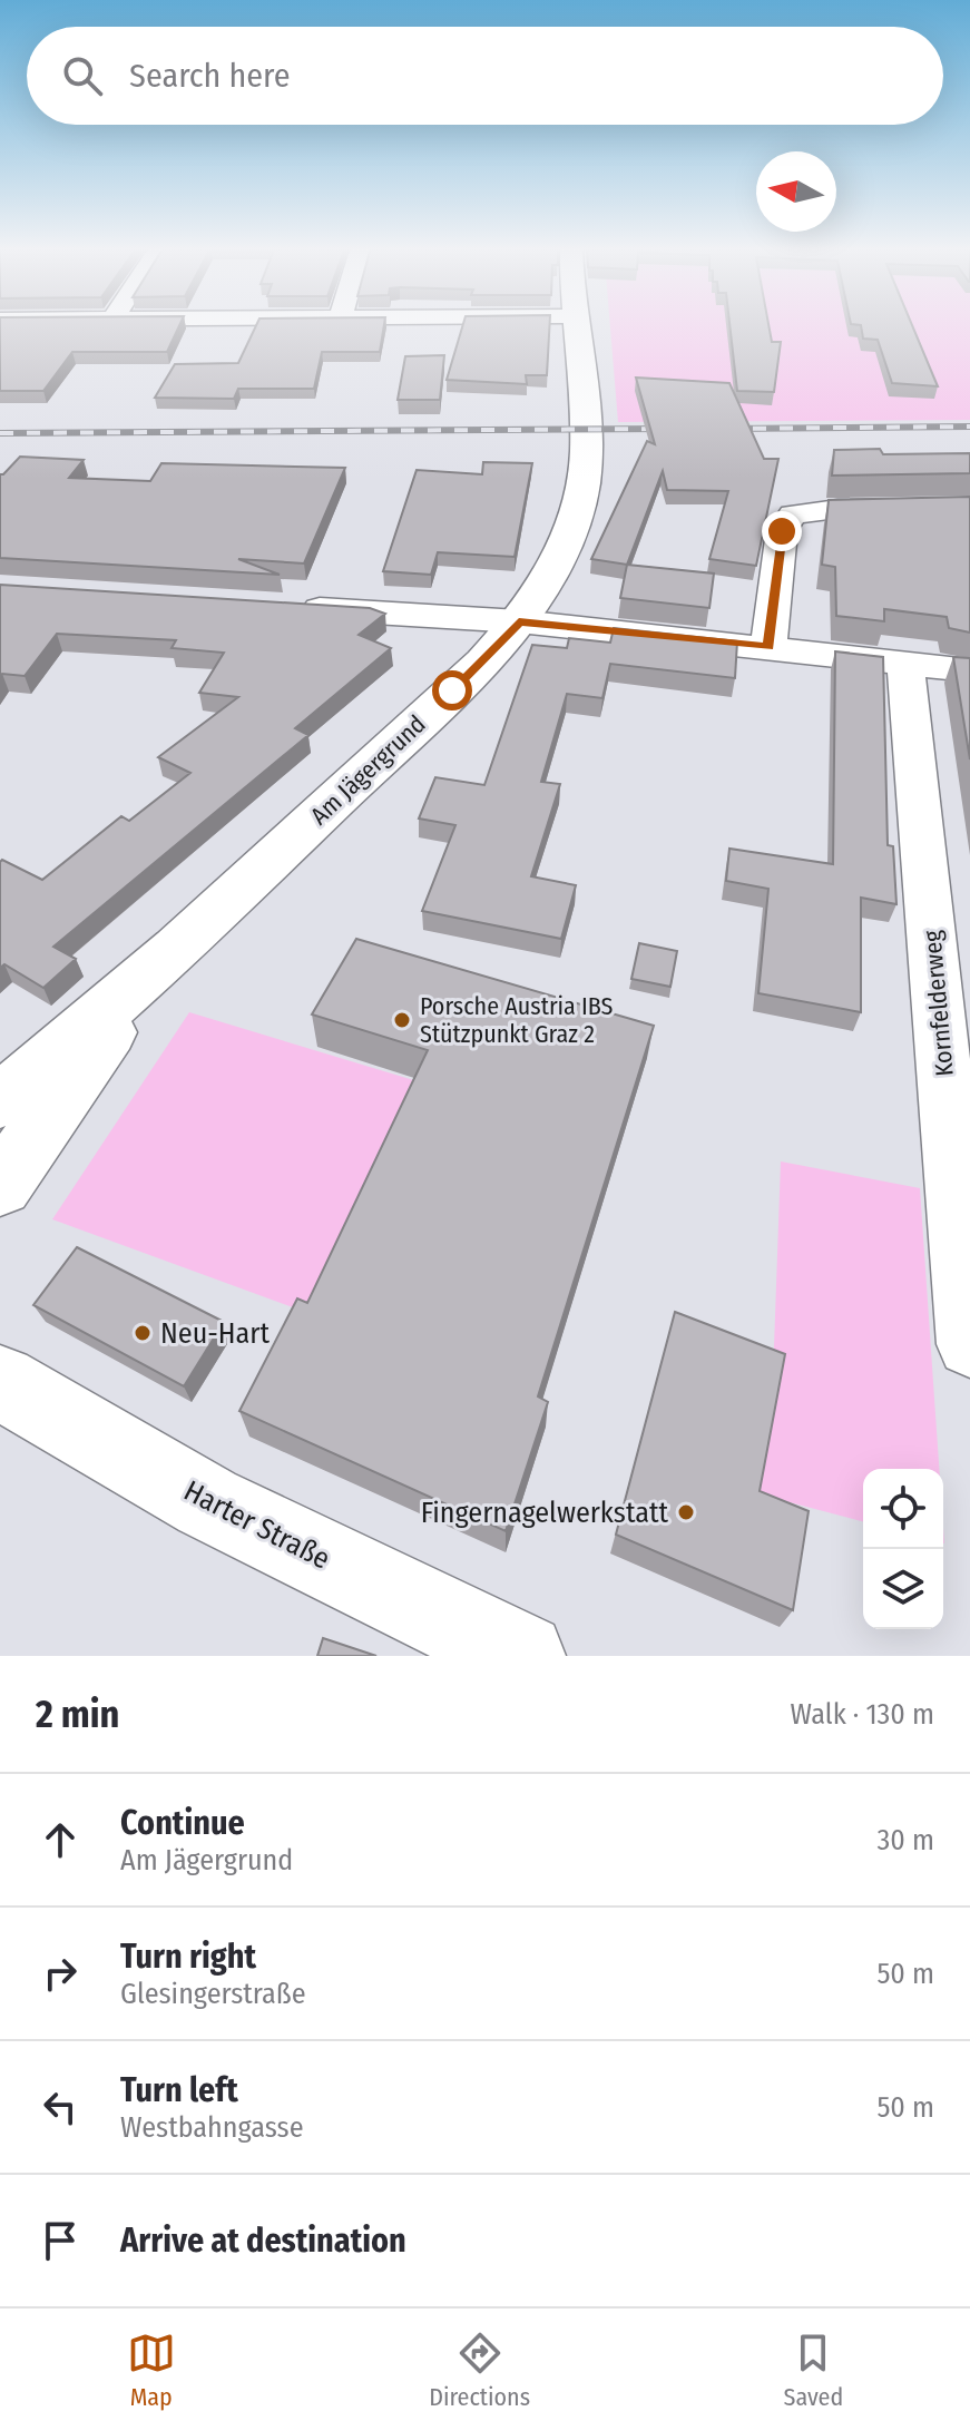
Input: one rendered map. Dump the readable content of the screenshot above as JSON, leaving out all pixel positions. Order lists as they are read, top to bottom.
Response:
{
  "streets": {
    "main road": ["Am Jägergrund", "Harter Straße"],
    "street": ["Kornfelderweg"]
  },
  "places": ["Porsche Austria IBS Stützpunkt Graz 2", "Neu-Hart", "Fingernagelwerkstatt"],
  "north": "left",
  "page": {
    "search": "Search here",
    "heading": ["2 min", "Walk · 130 m"],
    "list": [
      ["Continue", "Am Jägergrund", "30 m"],
      ["Turn right", "Glesingerstraße", "50 m"],
      ["Turn left", "Westbahngasse", "50 m"],
      "Arrive at destination"
    ],
    "nav": ["Map", "Directions", "Saved"]
  }
}
